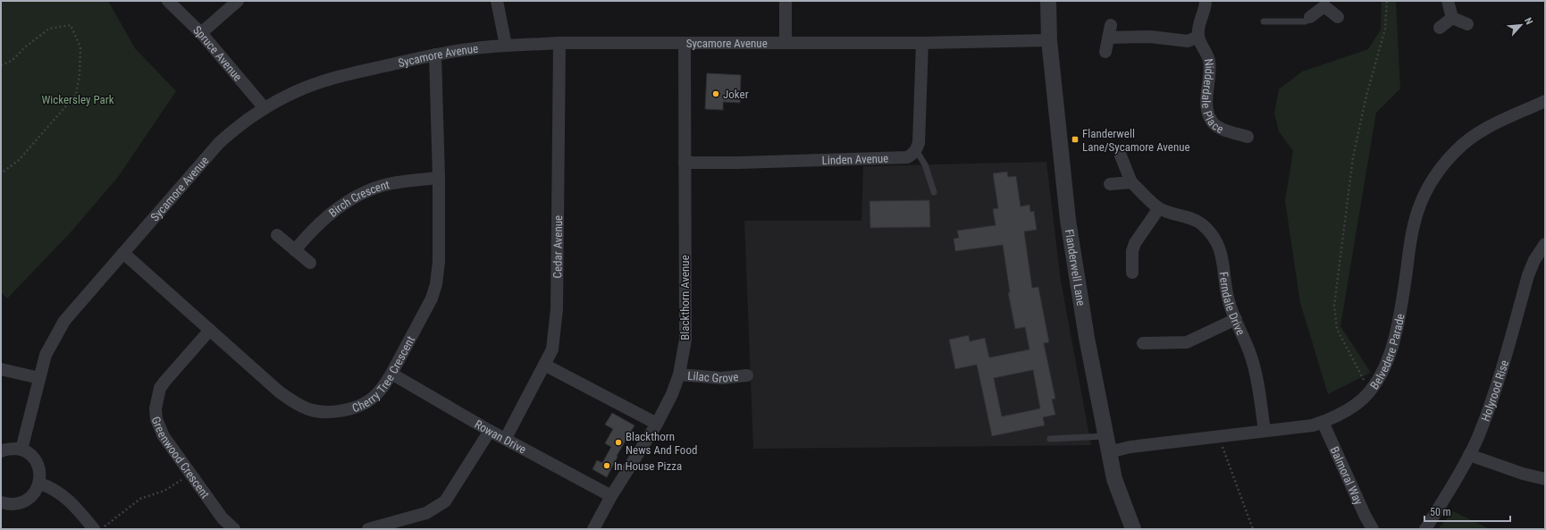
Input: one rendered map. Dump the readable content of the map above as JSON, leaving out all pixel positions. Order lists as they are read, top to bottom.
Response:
{
  "streets": {
    "street": [
      "Sycamore Avenue",
      "Spruce Avenue",
      "Nidderdale Place",
      "Linden Avenue",
      "Birch Crescent",
      "Cedar Avenue",
      "Flanderwell Lane",
      "Blackthorn Avenue",
      "Ferndale Drive",
      "Belvedere Parade",
      "Cherry Tree Crescent",
      "Lilac Grove",
      "Holyrood Rise",
      "Rowan Drive",
      "Greenwood Crescent",
      "Balmoral Way"
    ]
  },
  "crossings": [
    ["Sycamore Avenue", "Spruce Avenue"],
    ["Sycamore Avenue", "Cedar Avenue"],
    ["Sycamore Avenue", "Flanderwell Lane"],
    ["Sycamore Avenue", "Blackthorn Avenue"],
    ["Sycamore Avenue", "Cherry Tree Crescent"],
    ["Linden Avenue", "Blackthorn Avenue"],
    ["Birch Crescent", "Cherry Tree Crescent"],
    ["Cedar Avenue", "Rowan Drive"],
    ["Flanderwell Lane", "Belvedere Parade"],
    ["Blackthorn Avenue", "Lilac Grove"],
    ["Blackthorn Avenue", "Rowan Drive"],
    ["Ferndale Drive", "Belvedere Parade"],
    ["Belvedere Parade", "Balmoral Way"],
    ["Cherry Tree Crescent", "Rowan Drive"],
    ["Cherry Tree Crescent", "Greenwood Crescent"]
  ],
  "parks": ["Wickersley Park"],
  "places": {
    "other": ["Joker", "Blackthorn News And Food", "In House Pizza"],
    "transit": ["Flanderwell Lane/Sycamore Avenue"]
  },
  "scale_bar": "50 m",
  "north": "top right"
}
